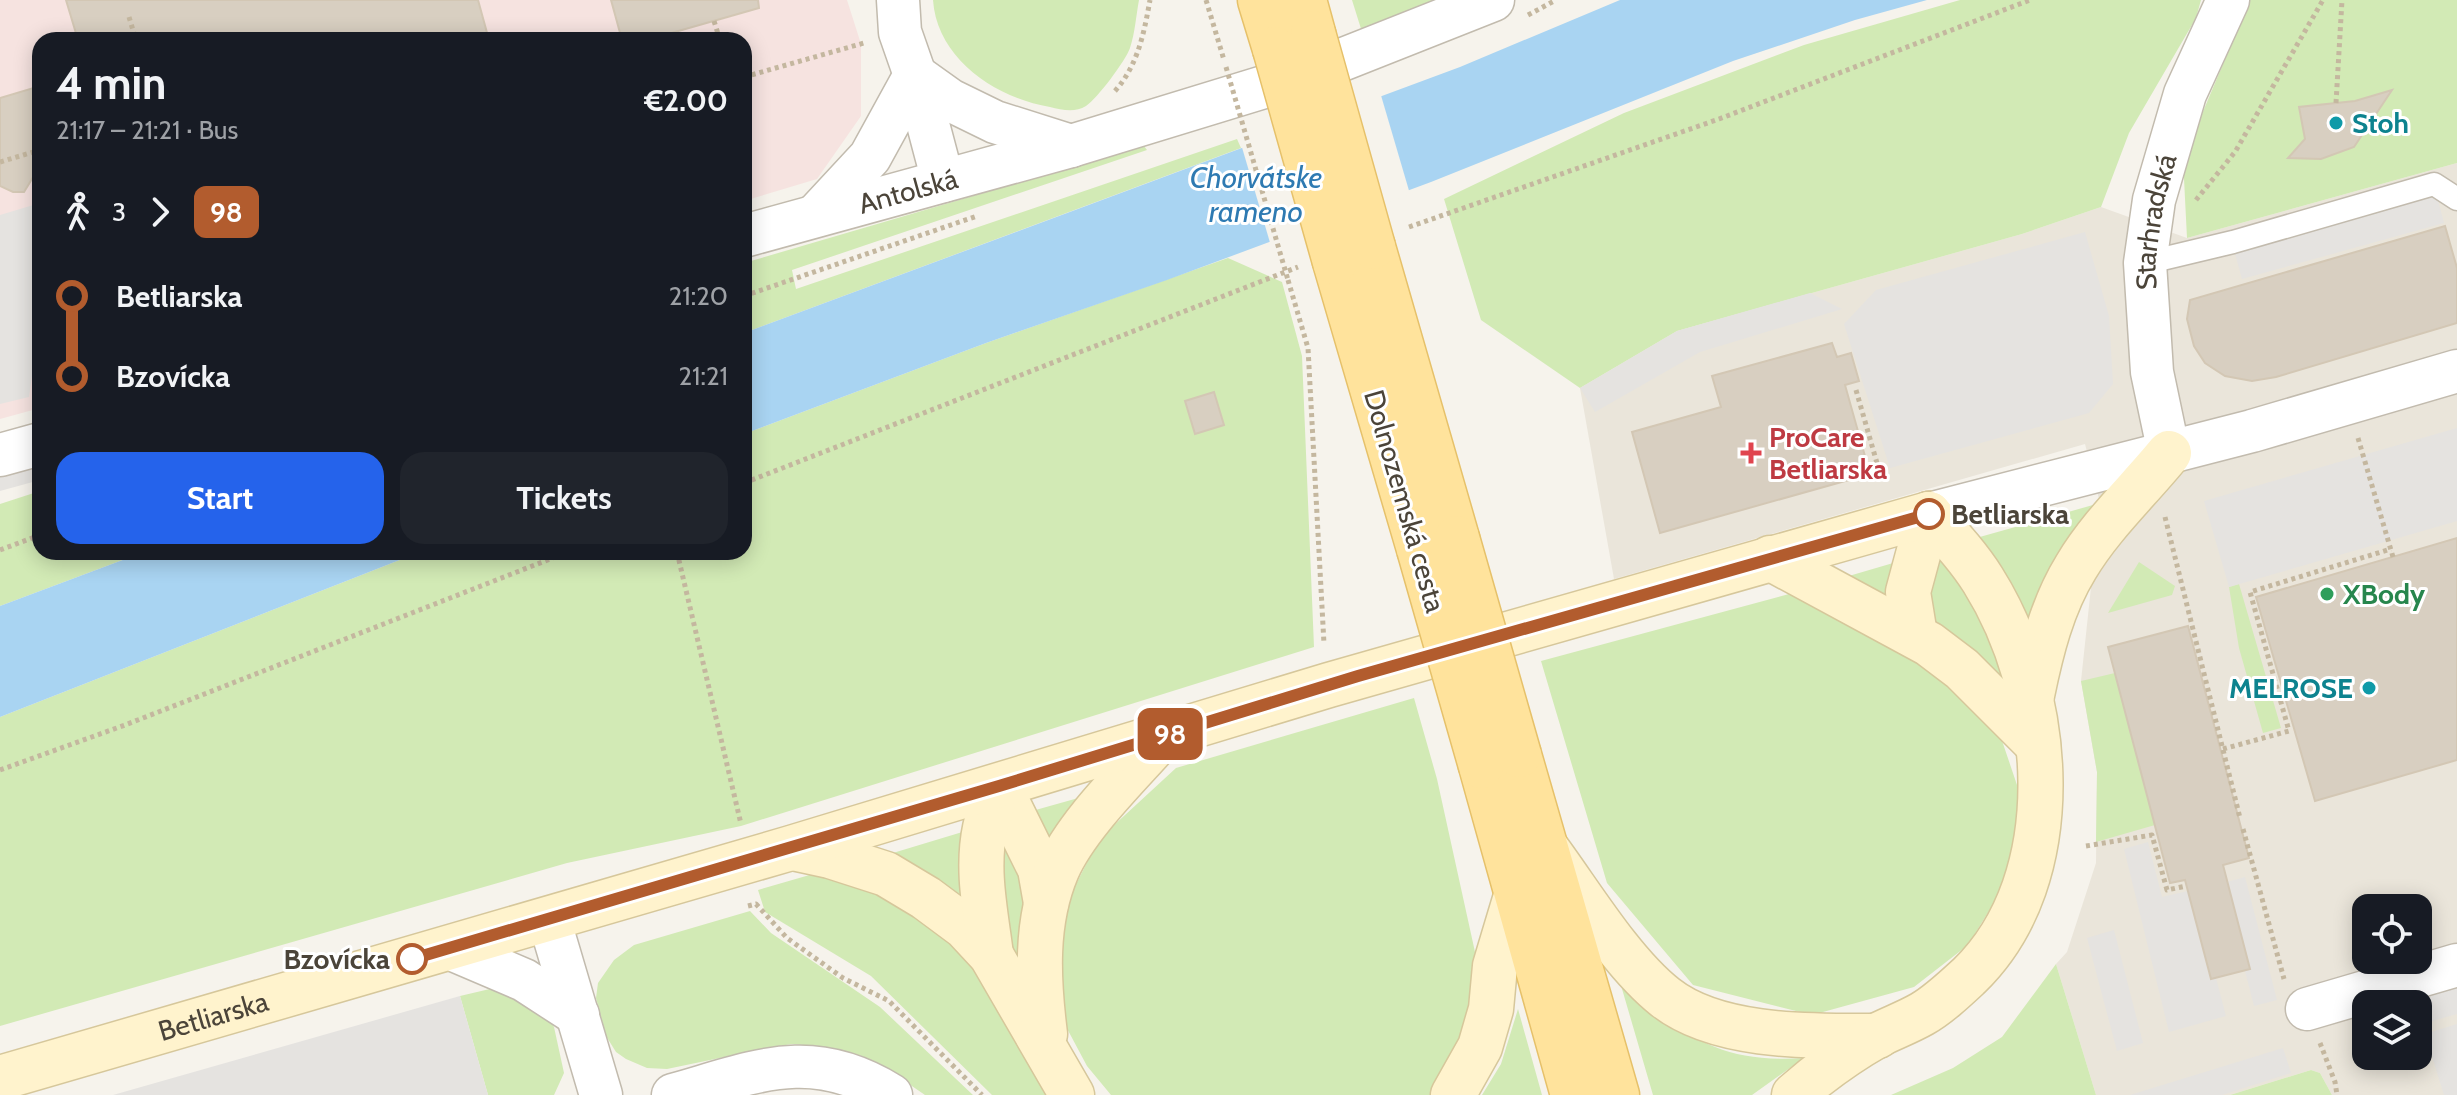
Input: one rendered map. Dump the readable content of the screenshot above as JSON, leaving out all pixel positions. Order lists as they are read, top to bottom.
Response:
{
  "streets": {
    "main road": ["Dolnozemská cesta"],
    "street": ["Antolská", "Starhradská", "Betliarska"]
  },
  "crossings": [
    ["Starhradská", "Betliarska"]
  ],
  "water": ["Chorvátske rameno"],
  "places": {
    "other": [
      "Stoh",
      "Betliarska",
      "XBody",
      "MELROSE",
      "Bzovícka"
    ],
    "health": ["ProCare Betliarska"]
  },
  "lines": ["bus line 98"],
  "page": {
    "on_map": "98",
    "heading": ["4 min", "21:17 – 21:21 · Bus", "€2.00"],
    "legs": ["3", "98"],
    "list": [
      {
        "name": "Betliarska",
        "value": "21:20"
      },
      {
        "name": "Bzovícka",
        "value": "21:21"
      }
    ],
    "buttons": ["Start", "Tickets"]
  }
}
